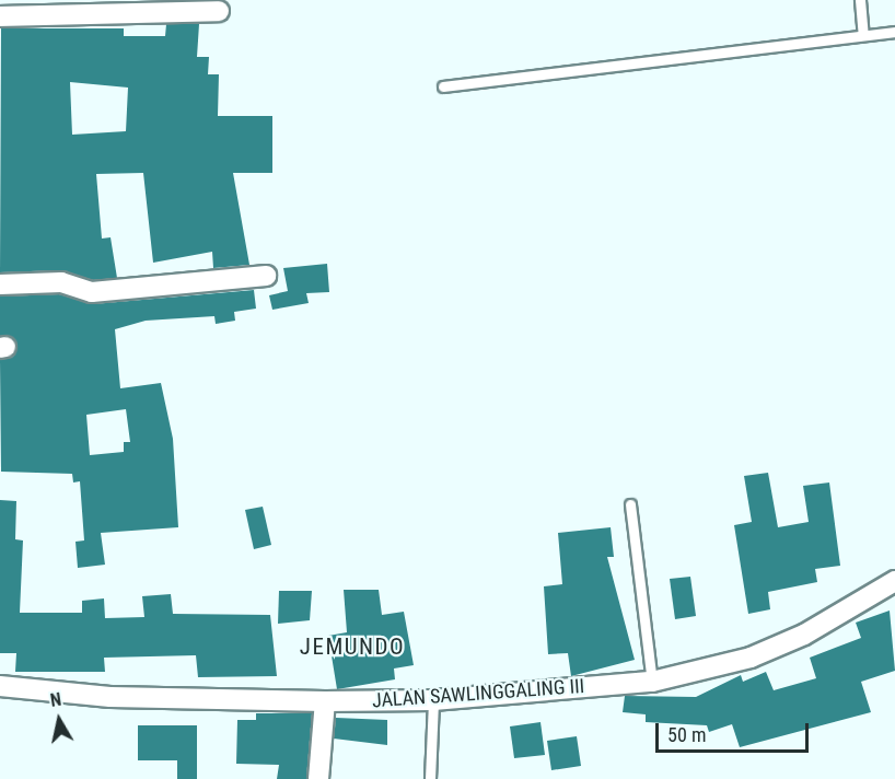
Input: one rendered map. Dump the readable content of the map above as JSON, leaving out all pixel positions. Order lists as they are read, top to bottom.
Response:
{
  "streets": {
    "street": ["JALAN SAWLINGGALING III"]
  },
  "districts": ["JEMUNDO"],
  "scale_bar": "50 m",
  "north": "top"
}
